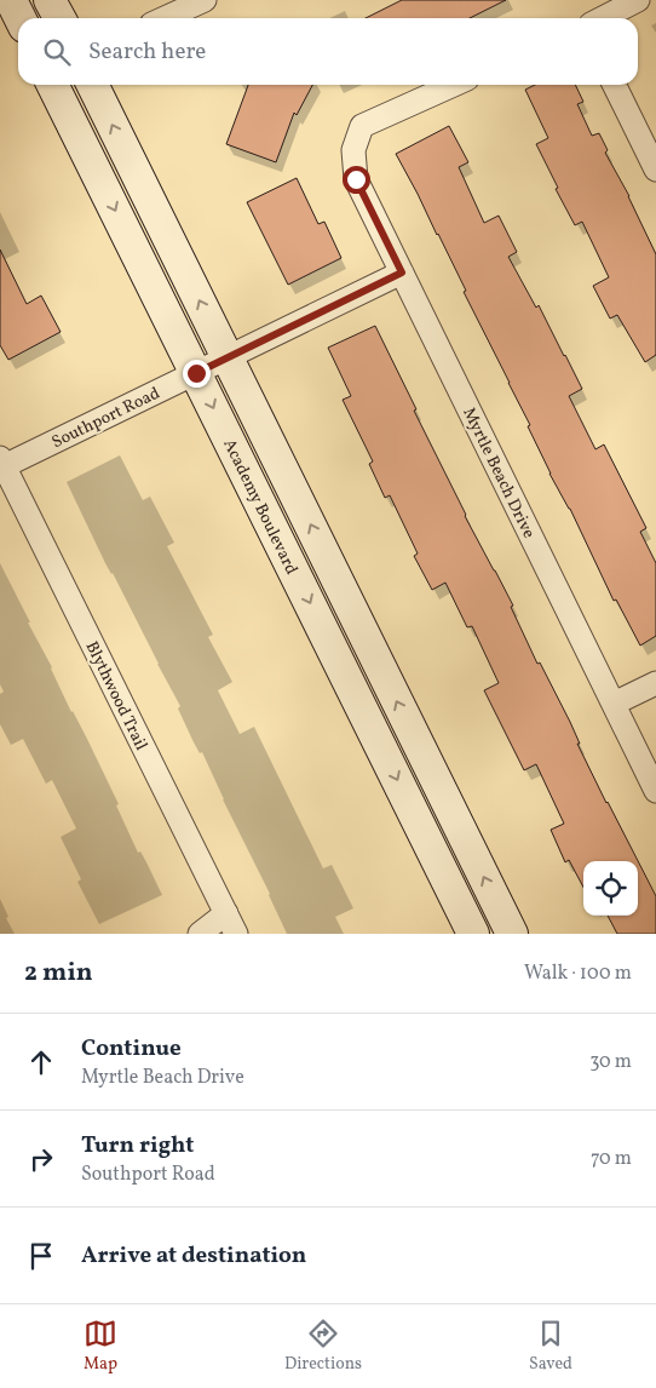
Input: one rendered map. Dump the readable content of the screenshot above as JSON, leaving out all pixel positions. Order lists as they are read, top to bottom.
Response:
{
  "streets": {
    "main road": ["Academy Boulevard"],
    "street": ["Southport Road", "Myrtle Beach Drive", "Blythwood Trail"]
  },
  "crossings": [
    ["Southport Road", "Myrtle Beach Drive"],
    ["Southport Road", "Academy Boulevard"],
    ["Southport Road", "Blythwood Trail"]
  ],
  "page": {
    "search": "Search here",
    "heading": ["2 min", "Walk · 100 m"],
    "list": [
      ["Continue", "Myrtle Beach Drive", "30 m"],
      ["Turn right", "Southport Road", "70 m"],
      "Arrive at destination"
    ],
    "nav": ["Map", "Directions", "Saved"]
  }
}
